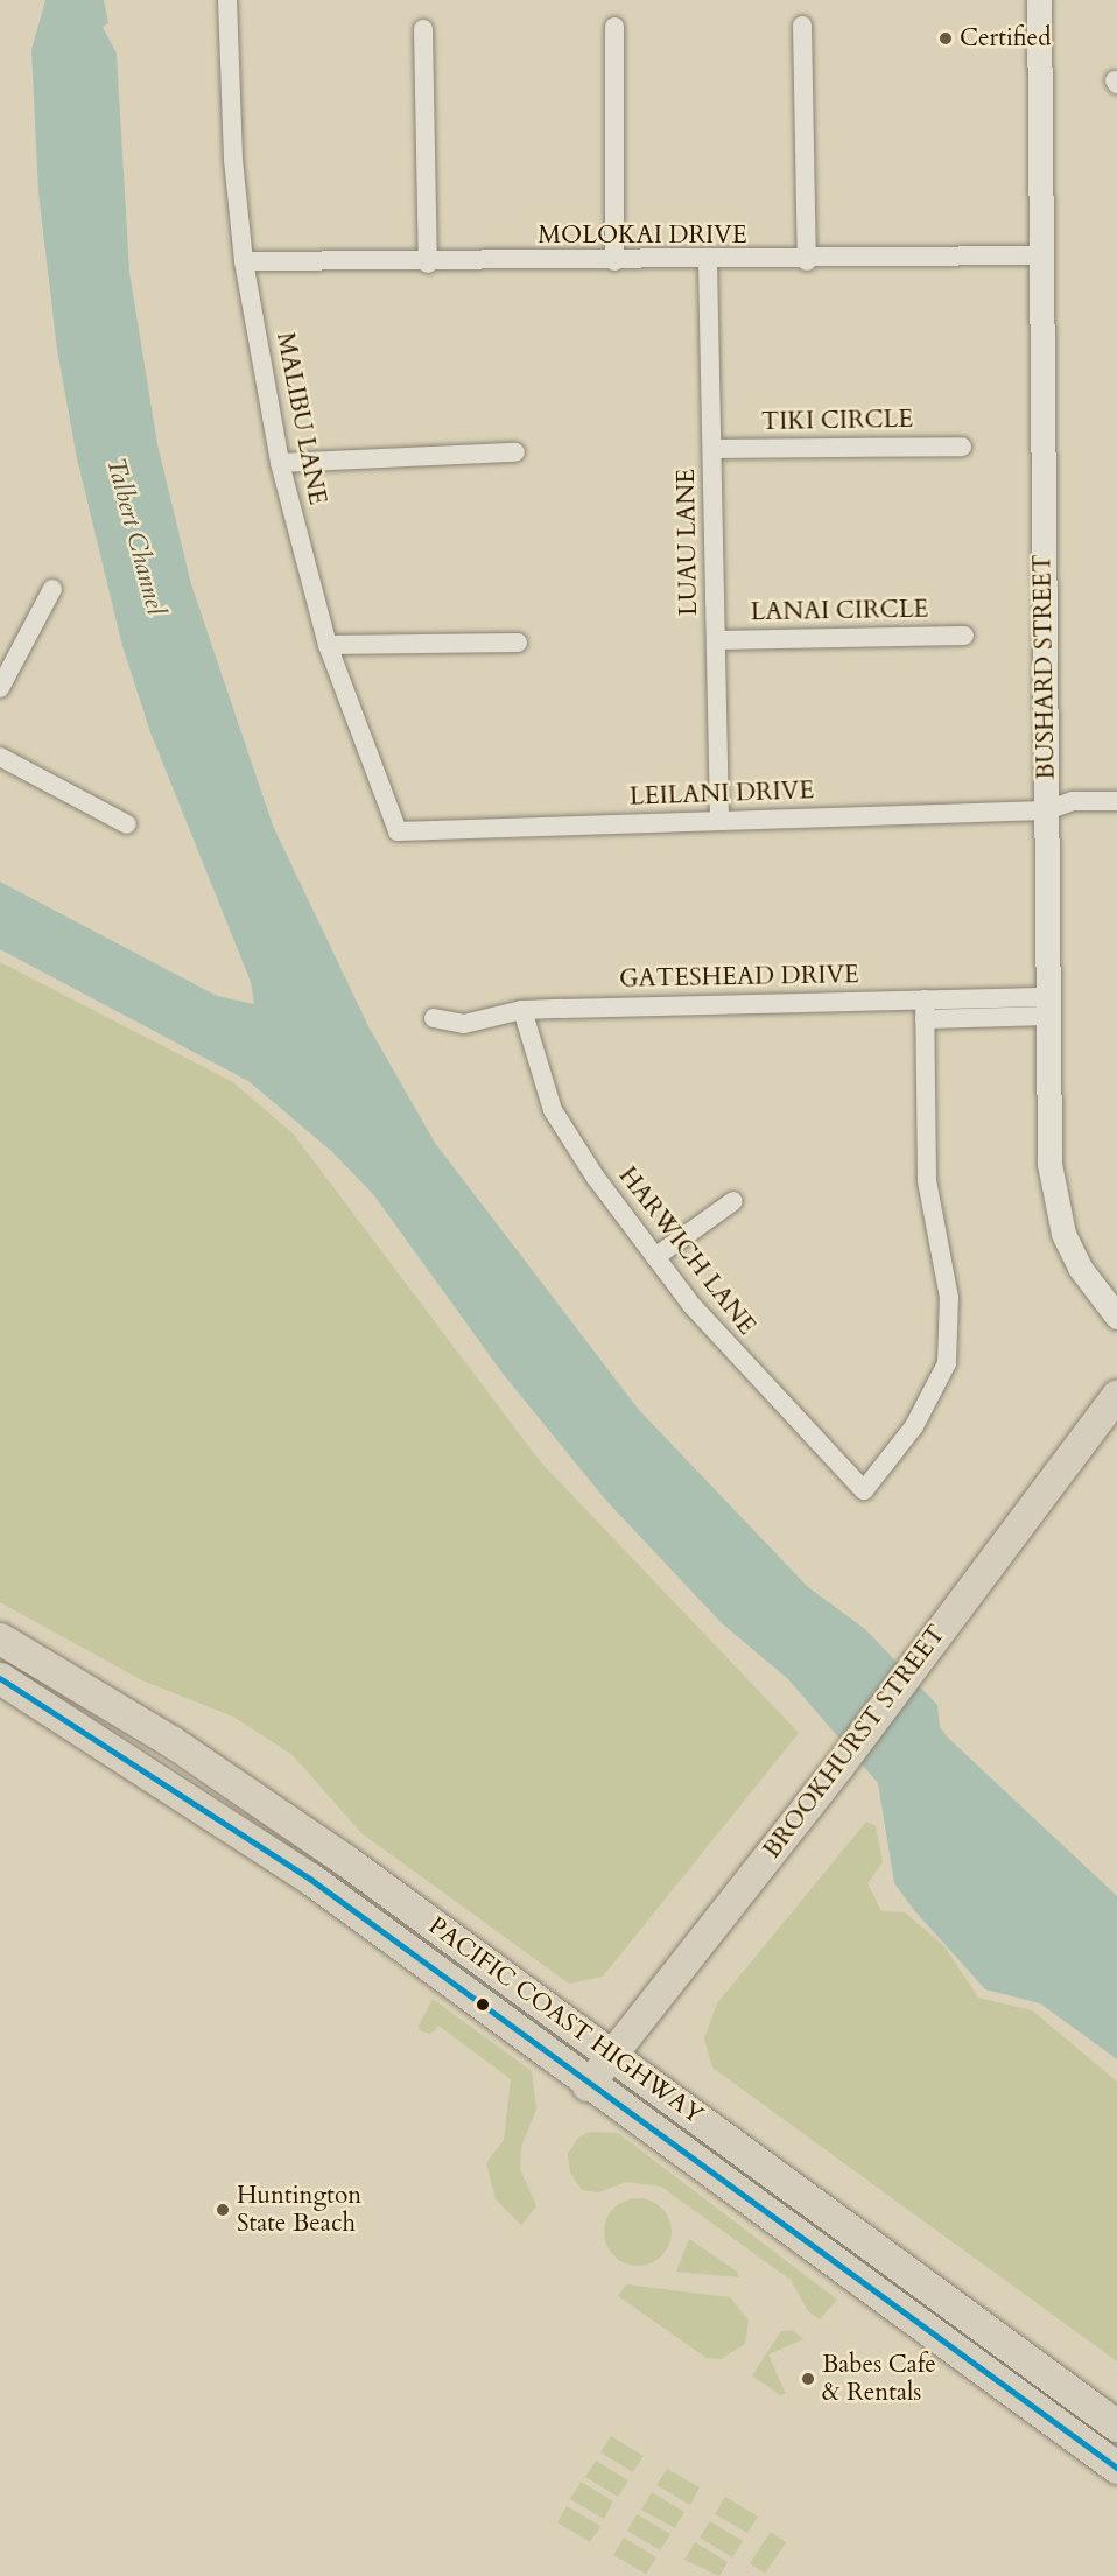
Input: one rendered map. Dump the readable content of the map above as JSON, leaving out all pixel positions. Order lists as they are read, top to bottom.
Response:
{
  "streets": {
    "highway": ["PACIFIC COAST HIGHWAY"],
    "main road": ["BROOKHURST STREET"],
    "street": [
      "MOLOKAI DRIVE",
      "MALIBU LANE",
      "TIKI CIRCLE",
      "LUAU LANE",
      "LANAI CIRCLE",
      "BUSHARD STREET",
      "LEILANI DRIVE",
      "GATESHEAD DRIVE",
      "HARWICH LANE"
    ]
  },
  "crossings": [
    ["MOLOKAI DRIVE", "MALIBU LANE"],
    ["MOLOKAI DRIVE", "LUAU LANE"],
    ["MOLOKAI DRIVE", "BUSHARD STREET"],
    ["MALIBU LANE", "LEILANI DRIVE"],
    ["TIKI CIRCLE", "LUAU LANE"],
    ["LUAU LANE", "LANAI CIRCLE"],
    ["LUAU LANE", "LEILANI DRIVE"],
    ["BUSHARD STREET", "LEILANI DRIVE"],
    ["BUSHARD STREET", "GATESHEAD DRIVE"],
    ["GATESHEAD DRIVE", "HARWICH LANE"],
    ["BROOKHURST STREET", "PACIFIC COAST HIGHWAY"]
  ],
  "water": ["Talbert Channel"],
  "places": ["Certified", "Huntington State Beach", "Babes Cafe & Rentals"]
}
